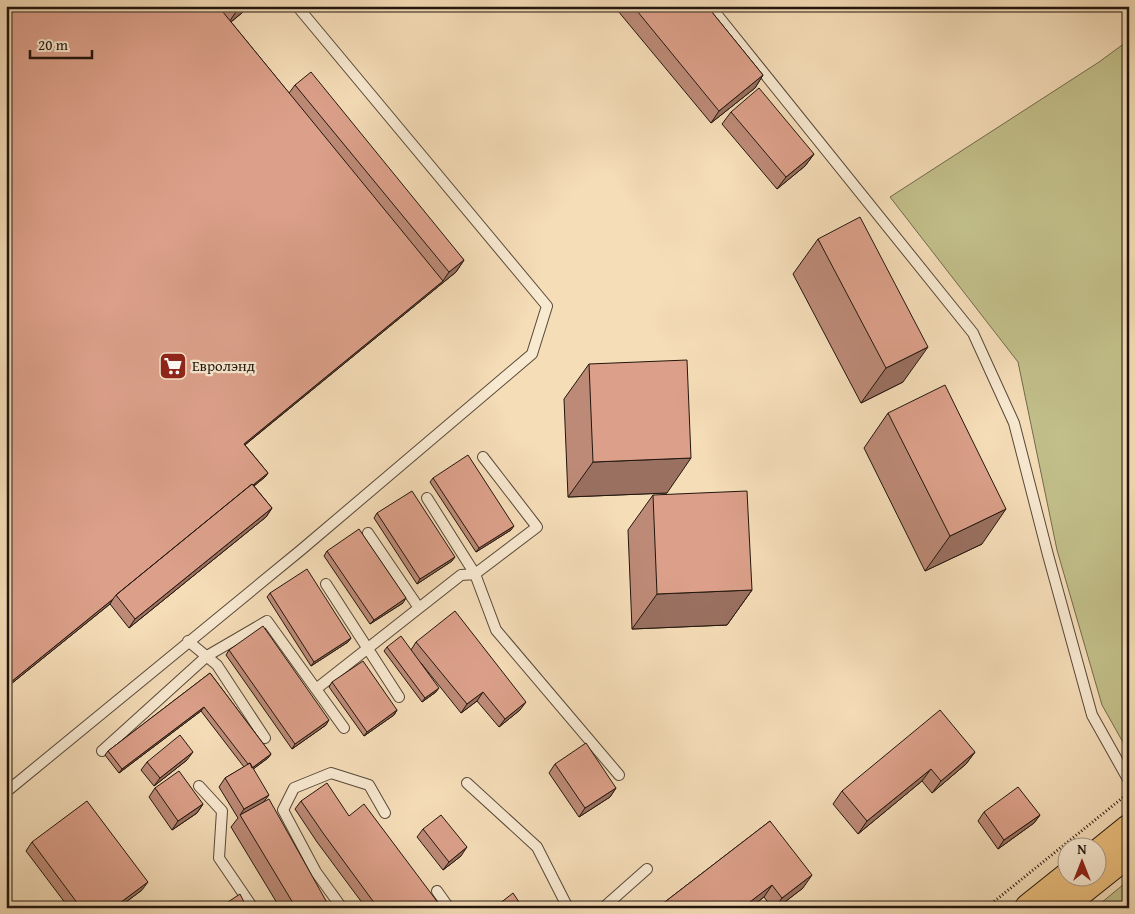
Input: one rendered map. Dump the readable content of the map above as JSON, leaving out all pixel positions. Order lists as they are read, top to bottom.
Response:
{
  "places": {
    "supermarket": ["Евролэнд"]
  },
  "scale_bar": "20 m",
  "north": "top"
}
